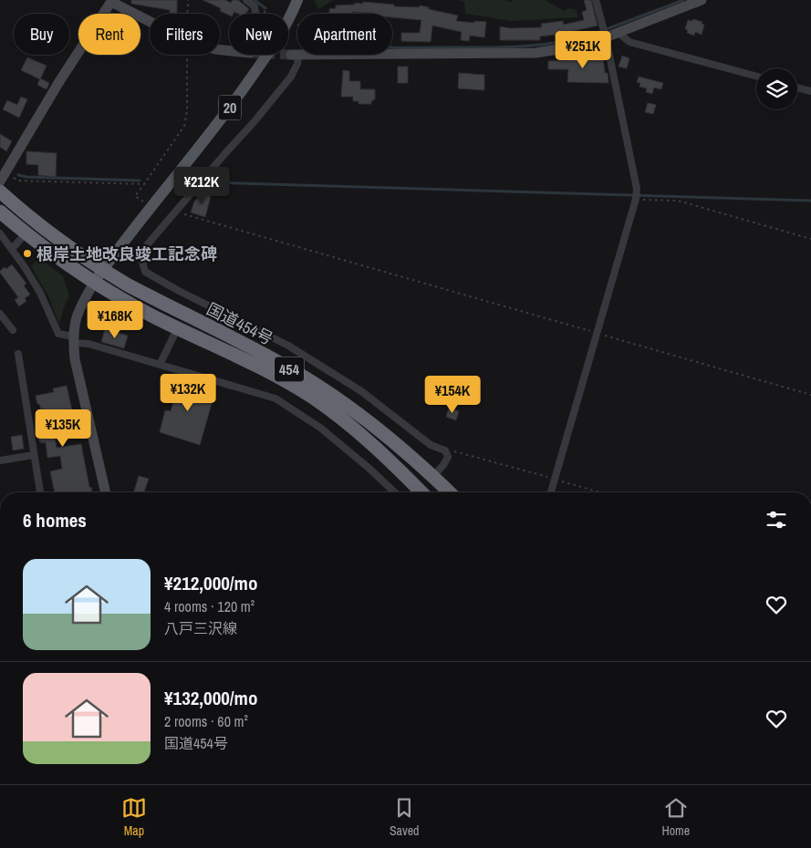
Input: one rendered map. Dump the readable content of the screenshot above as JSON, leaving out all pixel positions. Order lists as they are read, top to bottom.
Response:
{
  "streets": {
    "highway": ["国道454号", "454"],
    "main road": ["20"]
  },
  "crossings": [
    ["20", "国道454号"]
  ],
  "places": ["根岸土地改良竣工記念碑"],
  "page": {
    "chip": [
      "Buy",
      "Rent",
      "Filters",
      "New",
      "Apartment"
    ],
    "price": [
      "¥251K",
      "¥212K",
      "¥168K",
      "¥132K",
      "¥154K",
      "¥135K"
    ],
    "heading": "6 homes",
    "list": [
      {
        "name": "¥212,000/mo",
        "note": "4 rooms · 120 m² · 八戸三沢線"
      },
      {
        "name": "¥132,000/mo",
        "note": "2 rooms · 60 m² · 国道454号"
      }
    ],
    "tabs": ["Map", "Saved", "Home"]
  }
}
